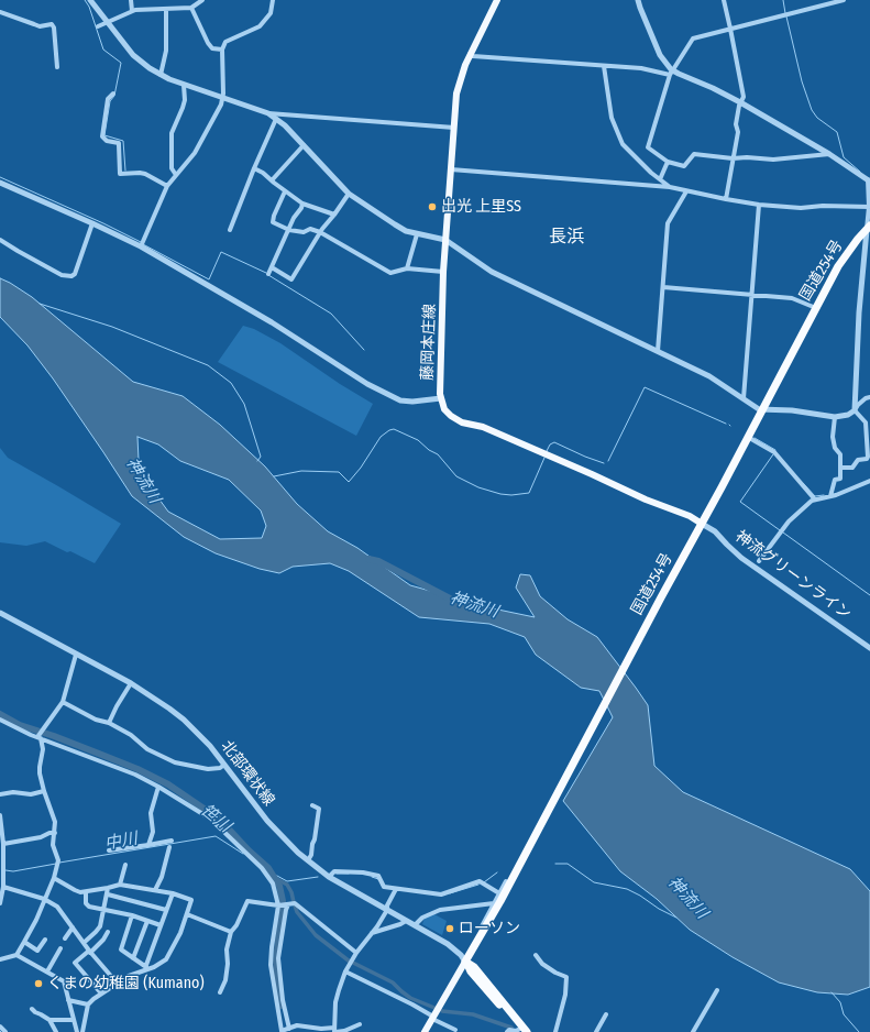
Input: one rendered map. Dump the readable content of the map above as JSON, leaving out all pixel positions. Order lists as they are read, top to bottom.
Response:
{
  "streets": {
    "highway": ["国道254号"],
    "main road": ["藤岡本庄線"],
    "street": ["神流グリーンライン", "北部環状線"]
  },
  "crossings": [
    ["国道254号", "藤岡本庄線"],
    ["国道254号", "神流グリーンライン"],
    ["国道254号", "北部環状線"],
    ["藤岡本庄線", "神流グリーンライン"]
  ],
  "districts": ["長浜"],
  "water": ["神流川", "笹川", "中川"],
  "places": ["出光 上里SS", "ローソン", "くまの幼稚園 (Kumano)"]
}
